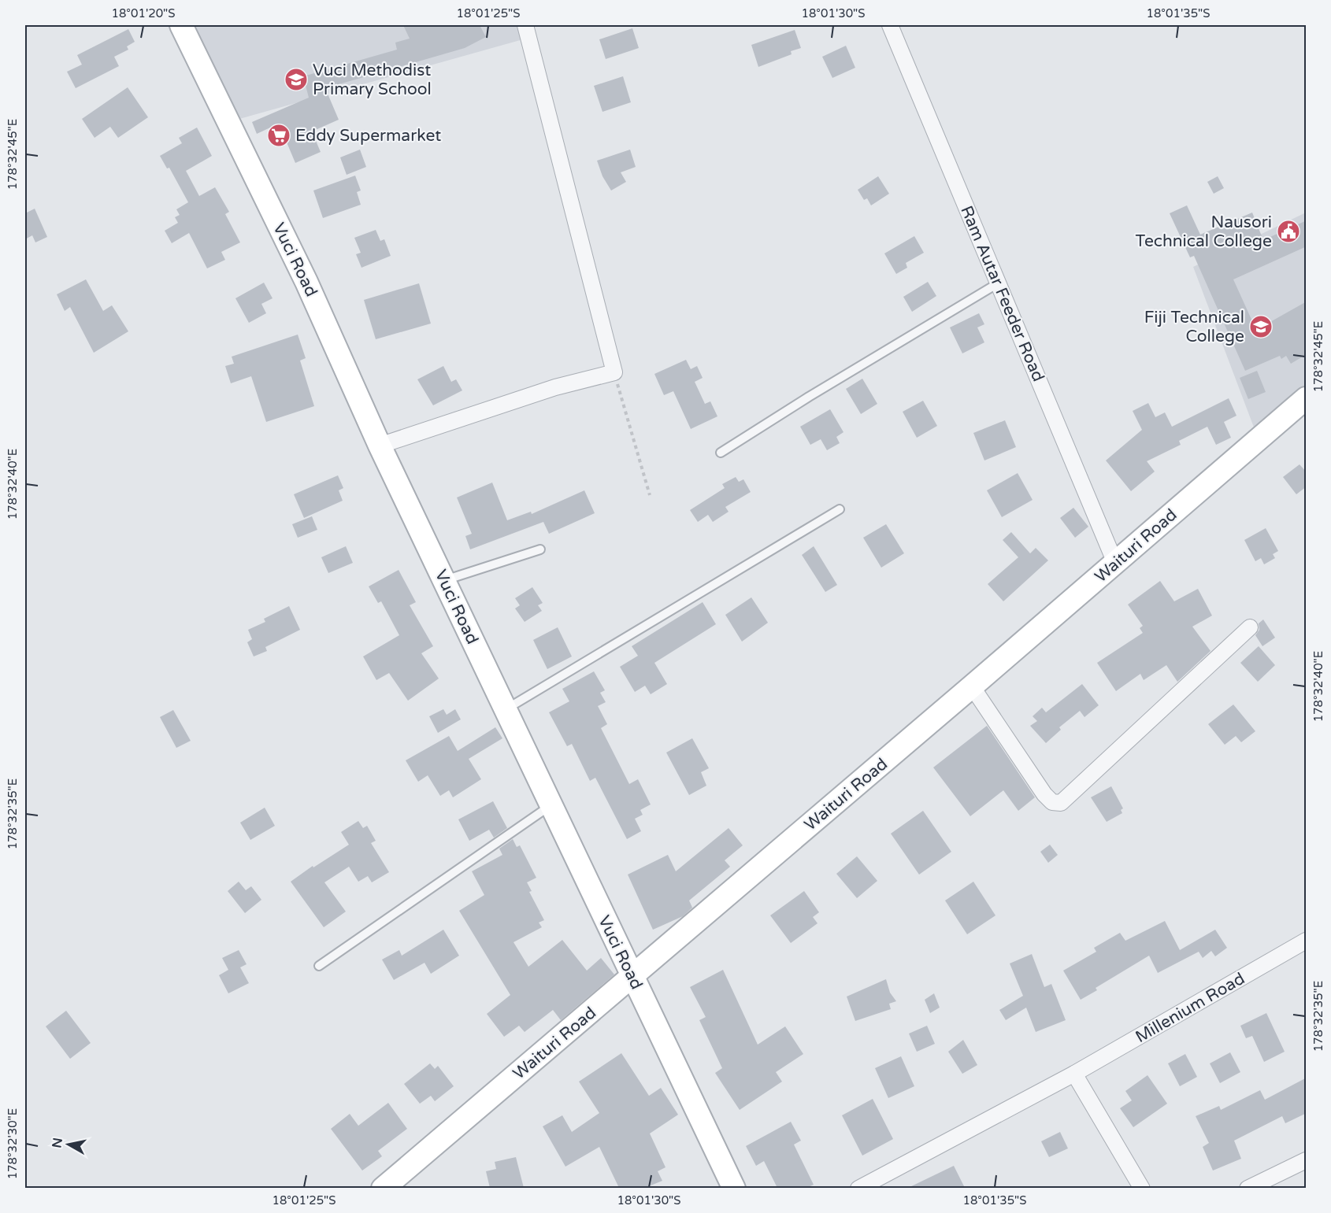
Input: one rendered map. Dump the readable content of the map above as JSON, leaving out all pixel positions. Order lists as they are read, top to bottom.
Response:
{
  "streets": {
    "main road": ["Vuci Road", "Waituri Road"],
    "street": ["Ram Autar Feeder Road", "Millenium Road"]
  },
  "crossings": [
    ["Vuci Road", "Waituri Road"],
    ["Ram Autar Feeder Road", "Waituri Road"]
  ],
  "places": {
    "school or university": ["Vuci Methodist Primary School", "Fiji Technical College"],
    "supermarket": ["Eddy Supermarket"],
    "public building": ["Nausori Technical College"]
  },
  "north": "left",
  "coordinates": [
    "18°01'20\"S",
    "18°01'25\"S",
    "18°01'30\"S",
    "18°01'35\"S",
    "178°32'45\"E",
    "178°32'40\"E",
    "178°32'35\"E",
    "178°32'30\"E"
  ]
}
